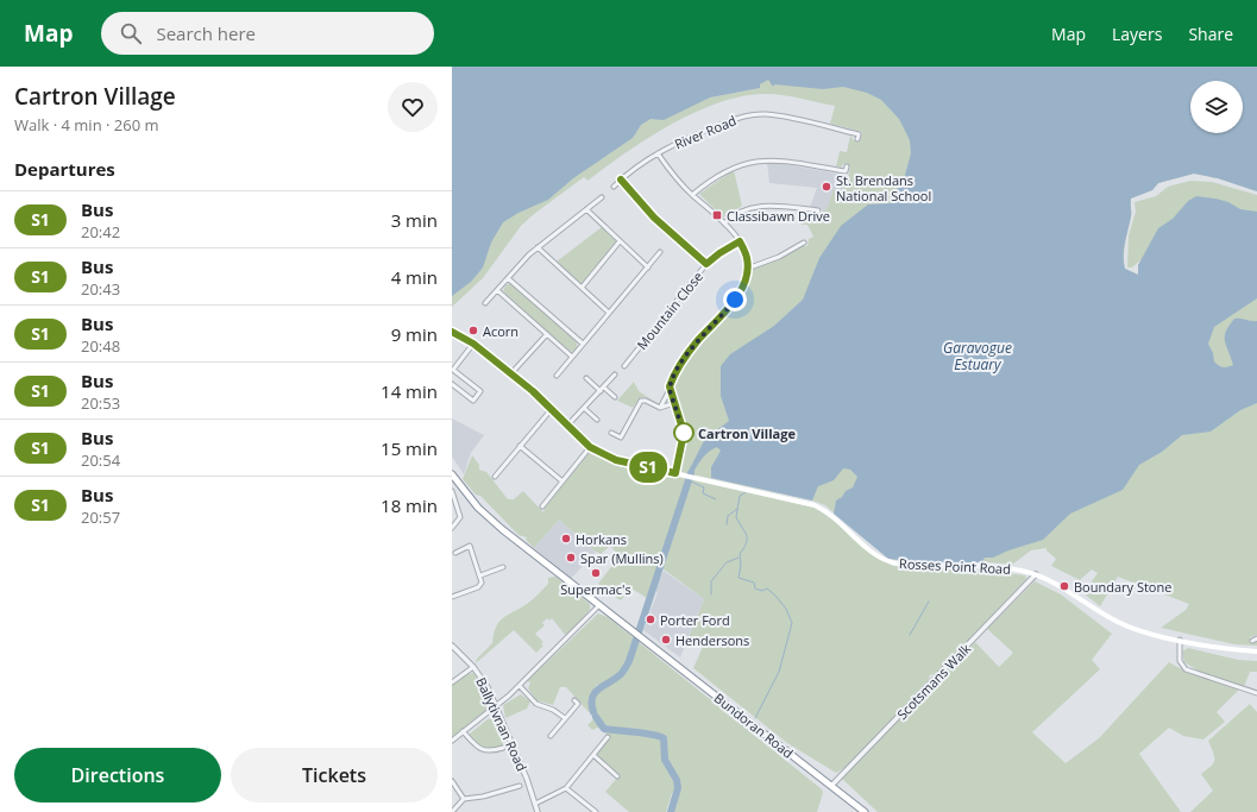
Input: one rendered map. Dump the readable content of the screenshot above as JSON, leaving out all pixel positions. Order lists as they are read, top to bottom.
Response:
{
  "streets": {
    "highway": ["Bundoran Road"],
    "main road": ["Rosses Point Road"],
    "street": [
      "River Road",
      "Mountain Close",
      "Scotsmans Walk",
      "Ballytivnan Road"
    ]
  },
  "crossings": [
    ["Rosses Point Road", "Scotsmans Walk"],
    ["Scotsmans Walk", "Bundoran Road"]
  ],
  "water": ["Garavogue Estuary"],
  "places": {
    "other": [
      "St. Brendans National School",
      "Acorn",
      "Cartron Village",
      "Horkans",
      "Spar (Mullins)",
      "Supermac's",
      "Boundary Stone",
      "Porter Ford",
      "Hendersons"
    ],
    "transit": ["Classibawn Drive"]
  },
  "lines": ["bus line S1"],
  "page": {
    "header": "Map",
    "search": "Search here",
    "nav": ["Map", "Layers", "Share"],
    "heading": [
      ["Cartron Village", "Walk · 4 min · 260 m"],
      "Departures"
    ],
    "on_map": "S1",
    "list": [
      {
        "mark": "S1",
        "name": "Bus",
        "note": "20:42",
        "value": "3 min"
      },
      {
        "mark": "S1",
        "name": "Bus",
        "note": "20:43",
        "value": "4 min"
      },
      {
        "mark": "S1",
        "name": "Bus",
        "note": "20:48",
        "value": "9 min"
      },
      {
        "mark": "S1",
        "name": "Bus",
        "note": "20:53",
        "value": "14 min"
      },
      {
        "mark": "S1",
        "name": "Bus",
        "note": "20:54",
        "value": "15 min"
      },
      {
        "mark": "S1",
        "name": "Bus",
        "note": "20:57",
        "value": "18 min"
      }
    ],
    "buttons": ["Directions", "Tickets"]
  }
}
